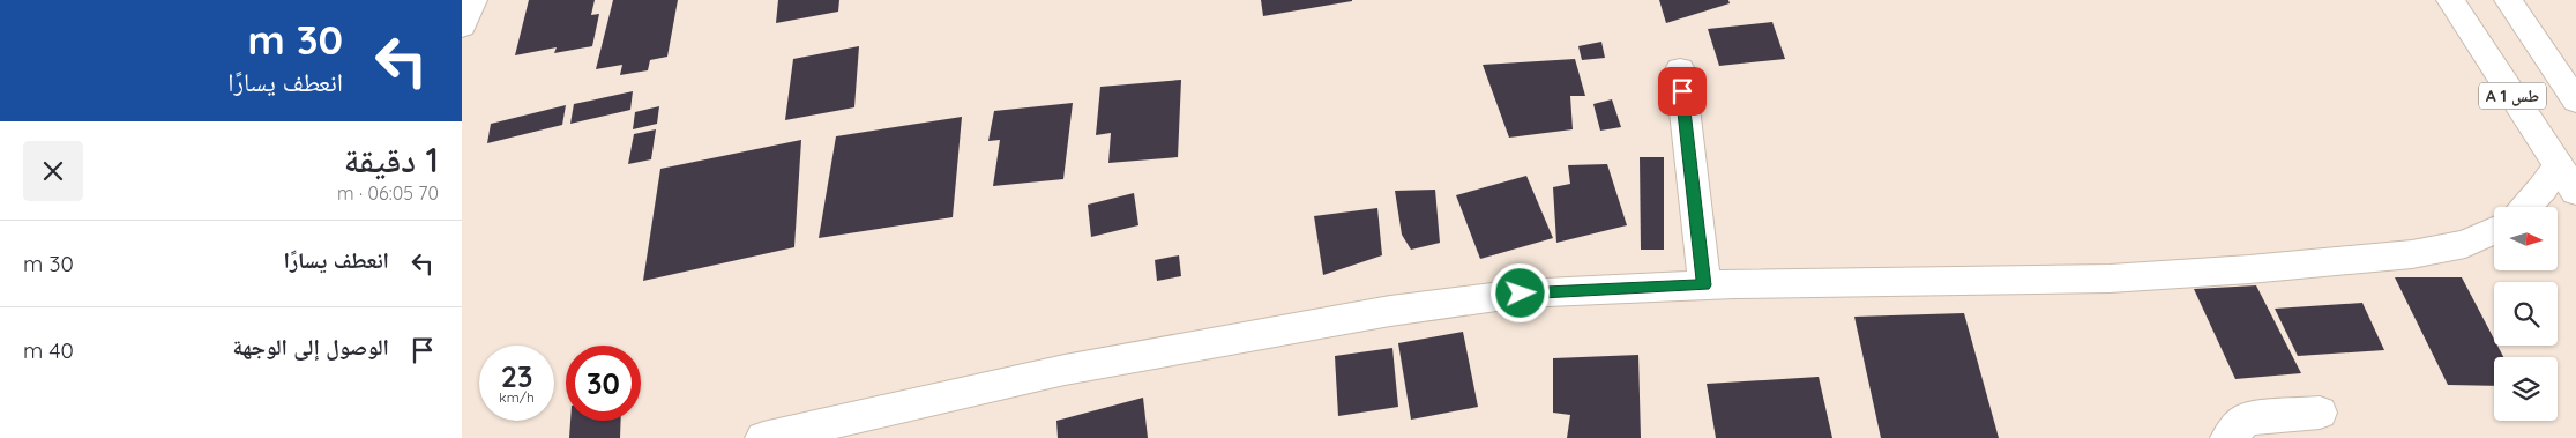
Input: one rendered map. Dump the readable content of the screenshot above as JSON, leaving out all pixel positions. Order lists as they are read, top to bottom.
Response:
{
  "streets": {
    "main road": ["A 1 طس"]
  },
  "north": "right",
  "page": {
    "turn": ["30 m", "انعطف يسارًا"],
    "heading": ["1 دقيقة", "70 m · 06:05"],
    "list": [
      {
        "name": "انعطف يسارًا",
        "value": "30 m"
      },
      {
        "name": "الوصول إلى الوجهة",
        "value": "40 m"
      }
    ],
    "speed": "23 km/h",
    "limit": "30"
  }
}
